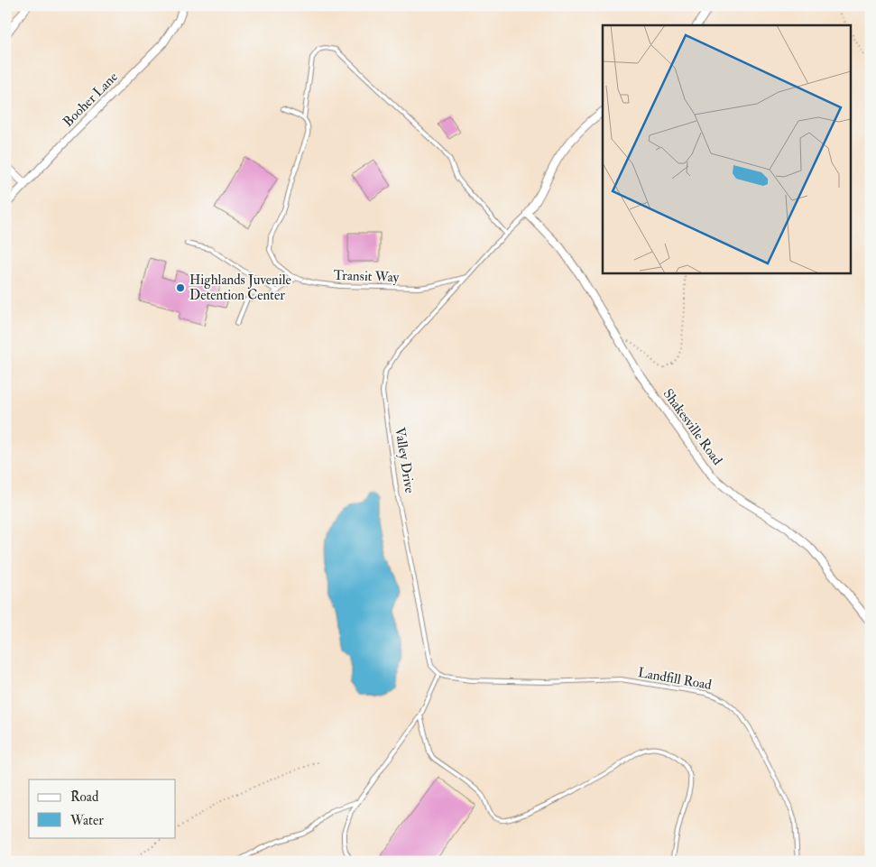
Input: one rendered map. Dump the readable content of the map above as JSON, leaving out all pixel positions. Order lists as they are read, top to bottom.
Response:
{
  "streets": {
    "street": ["Booher Lane", "Shakesville Road", "Valley Drive"],
    "lane": ["Transit Way", "Landfill Road"]
  },
  "crossings": [
    ["Transit Way", "Valley Drive"],
    ["Shakesville Road", "Valley Drive"],
    ["Valley Drive", "Landfill Road"]
  ],
  "places": ["Highlands Juvenile Detention Center"],
  "legend": ["Road", "Water"]
}
